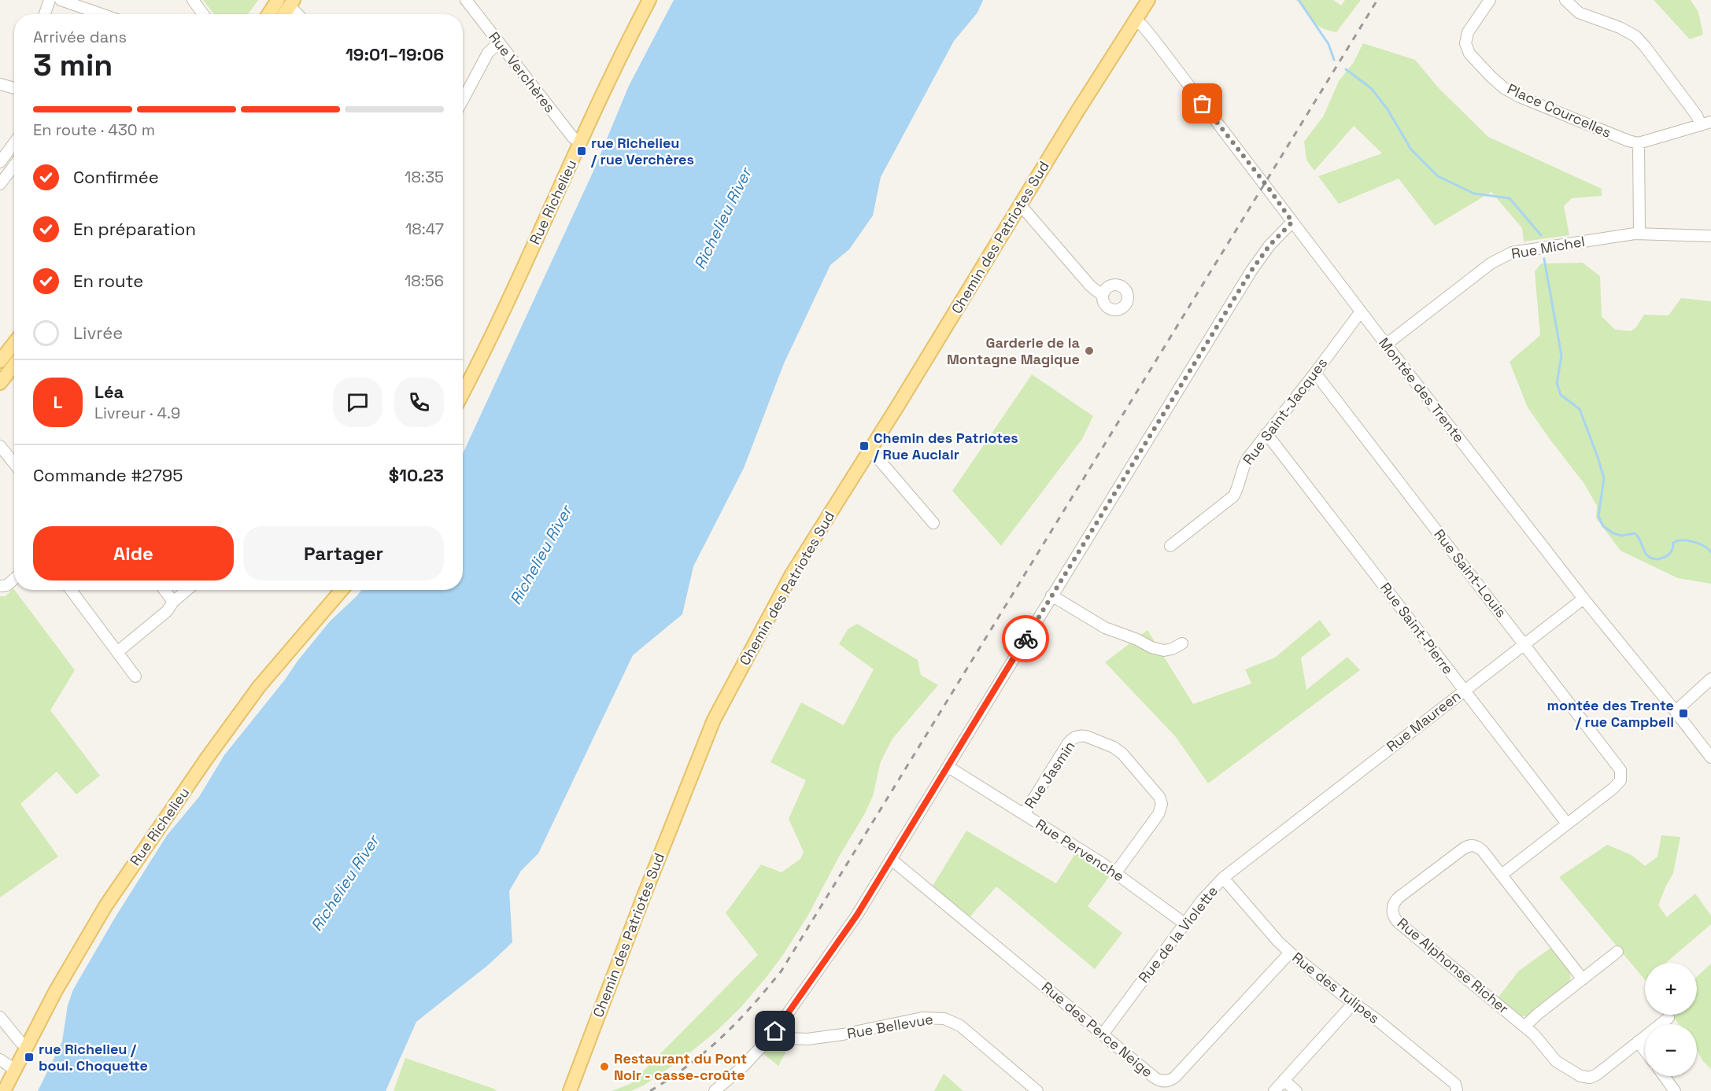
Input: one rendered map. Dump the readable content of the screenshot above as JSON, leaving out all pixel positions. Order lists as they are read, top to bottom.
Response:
{
  "streets": {
    "main road": ["Rue Richelieu", "Chemin des Patriotes Sud"],
    "street": [
      "Rue Verchères",
      "Place Courcelles",
      "Rue Michel",
      "Montée des Trente",
      "Rue Saint-Jacques",
      "Rue Saint-Louis",
      "Rue Saint-Pierre",
      "Rue Maureen",
      "Rue Jasmin",
      "Rue Pervenche",
      "Rue de la Violette",
      "Rue Alphonse Richer",
      "Rue des Tulipes",
      "Rue Bellevue",
      "Rue des Perce Neige"
    ]
  },
  "crossings": [
    ["Rue Verchères", "Rue Richelieu"],
    ["Chemin des Patriotes Sud", "Montée des Trente"],
    ["Rue Michel", "Montée des Trente"],
    ["Montée des Trente", "Rue Saint-Jacques"],
    ["Montée des Trente", "Rue Maureen"],
    ["Rue Saint-Jacques", "Rue Saint-Louis"],
    ["Rue Saint-Jacques", "Rue Saint-Pierre"],
    ["Rue Saint-Louis", "Rue Saint-Pierre"],
    ["Rue Saint-Louis", "Rue Maureen"],
    ["Rue Saint-Pierre", "Rue Maureen"],
    ["Rue Maureen", "Rue de la Violette"],
    ["Rue Jasmin", "Rue Pervenche"],
    ["Rue Pervenche", "Rue de la Violette"],
    ["Rue de la Violette", "Rue des Tulipes"],
    ["Rue de la Violette", "Rue des Perce Neige"],
    ["Rue des Tulipes", "Rue des Perce Neige"]
  ],
  "water": ["Richelieu River"],
  "places": {
    "transit": [
      "rue Richelieu / rue Verchères",
      "Chemin des Patriotes / Rue Auclair",
      "montée des Trente / rue Campbell",
      "rue Richelieu / boul. Choquette"
    ],
    "other": ["Garderie de la Montagne Magique", "Restaurant du Pont Noir - casse-croûte"]
  },
  "page": {
    "heading": ["3 min", "Arrivée dans", "19:01–19:06"],
    "panel": [
      "Léa",
      "Livreur · 4.9",
      "Commande #2795",
      "$10.23"
    ],
    "bar": "En route · 430 m",
    "list": [
      ["Confirmée", "18:35"],
      ["En préparation", "18:47"],
      ["En route", "18:56"],
      "Livrée"
    ],
    "round": "L",
    "buttons": ["Aide", "Partager"],
    "map_buttons": ["+", "−"]
  }
}
